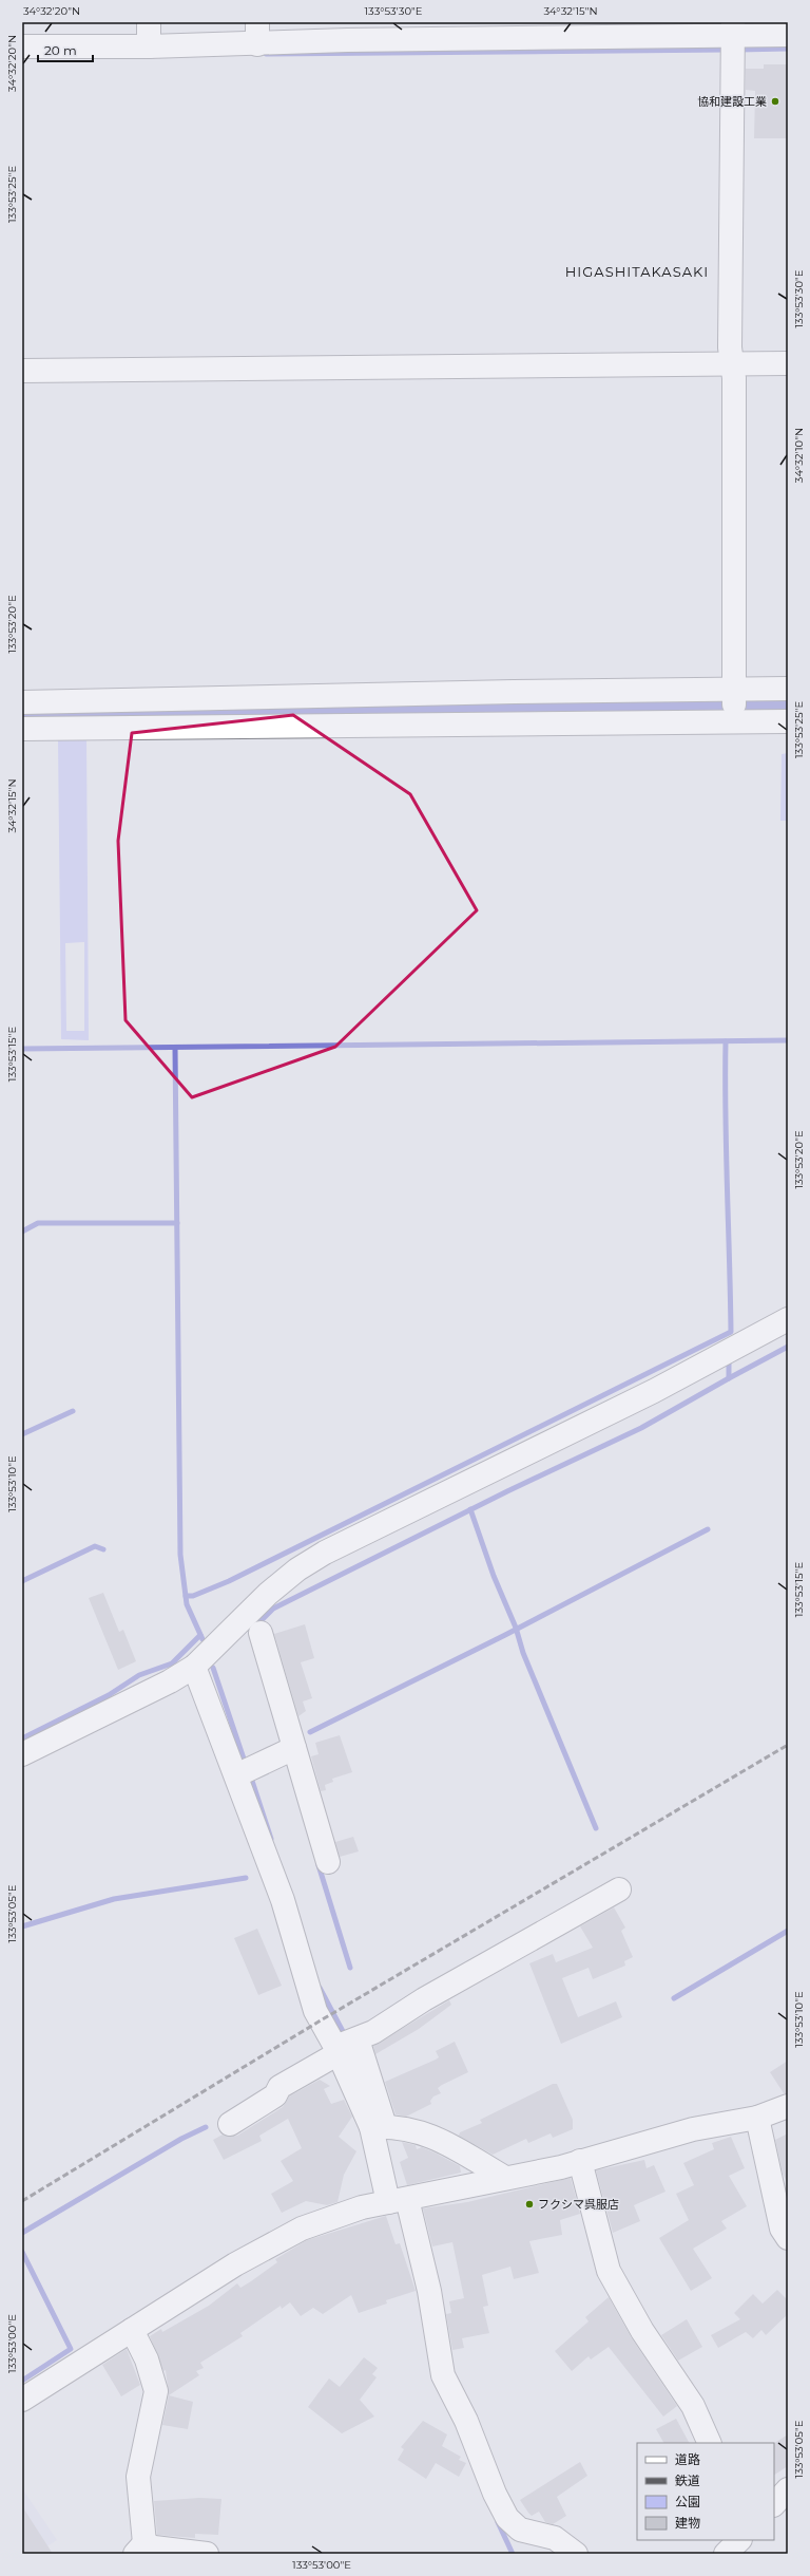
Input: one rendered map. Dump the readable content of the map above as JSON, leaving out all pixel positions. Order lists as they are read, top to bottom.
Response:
{
  "districts": ["HIGASHITAKASAKI"],
  "places": ["協和建設工業", "フクシマ呉服店"],
  "legend": [
    "道路",
    "鉄道",
    "公園",
    "建物"
  ],
  "scale_bar": "20 m",
  "coordinates": [
    "34°32'20\"N",
    "133°53'30\"E",
    "34°32'15\"N",
    "133°53'25\"E",
    "34°32'10\"N",
    "133°53'20\"E",
    "133°53'15\"E",
    "133°53'10\"E",
    "133°53'05\"E",
    "133°53'00\"E"
  ]
}
